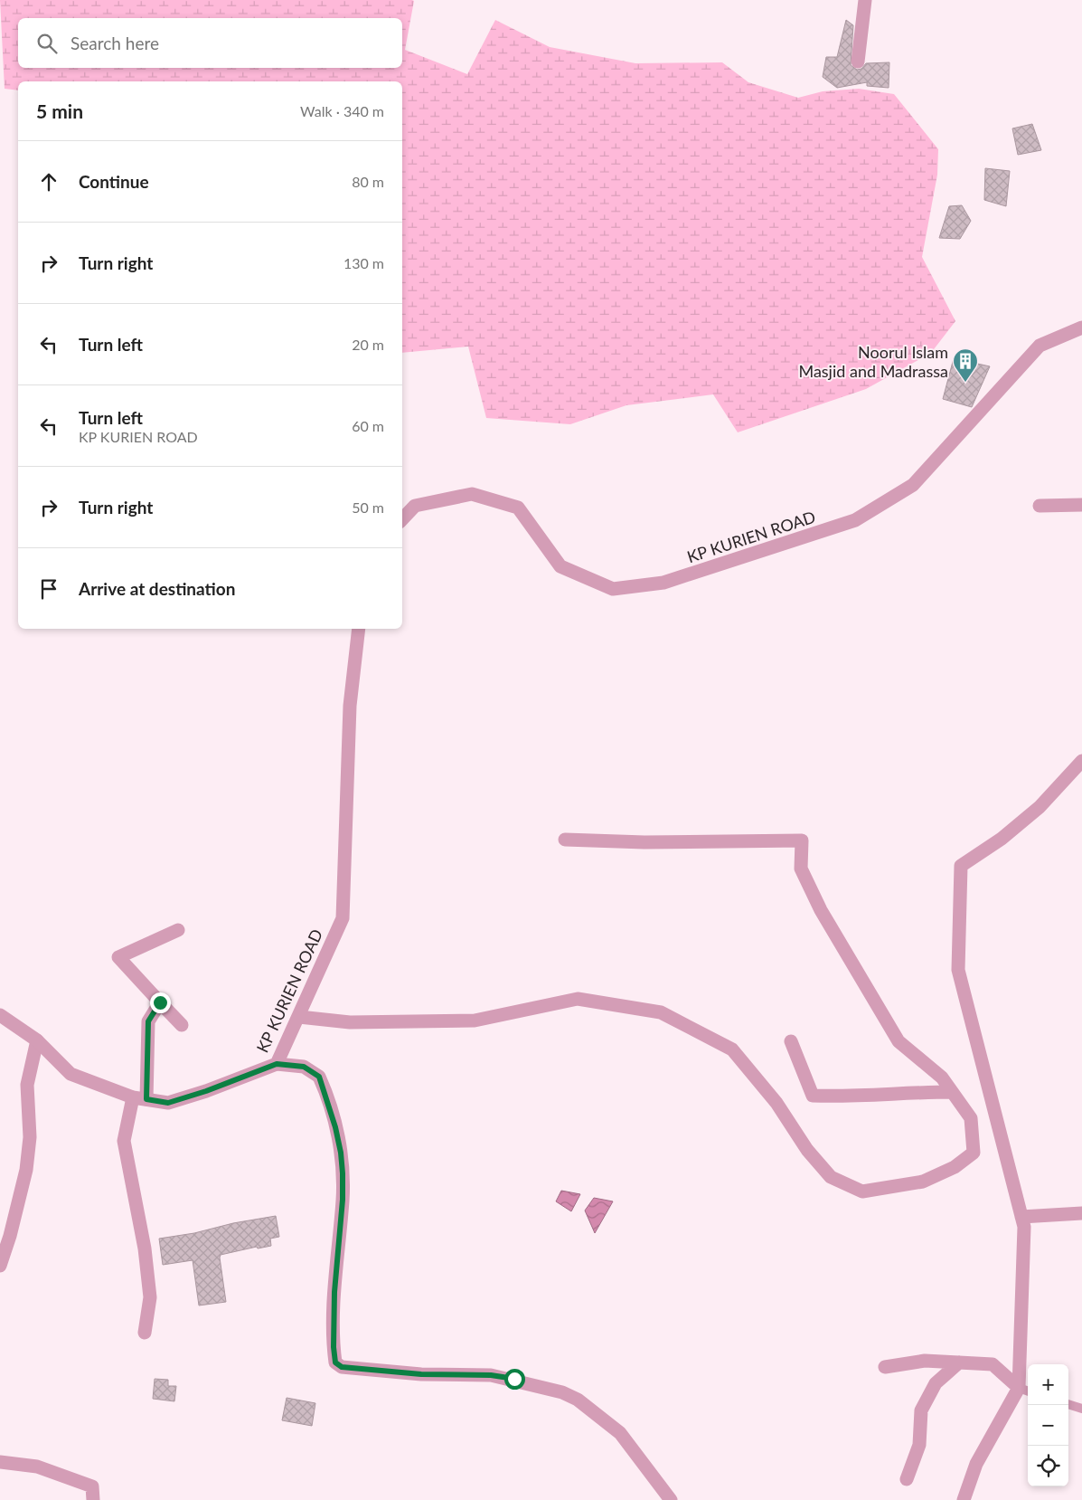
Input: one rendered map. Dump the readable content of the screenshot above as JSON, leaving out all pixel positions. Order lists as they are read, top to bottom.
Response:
{
  "streets": {
    "street": ["KP KURIEN ROAD"]
  },
  "places": {
    "building": ["Noorul Islam Masjid and Madrassa"]
  },
  "page": {
    "search": "Search here",
    "heading": ["5 min", "Walk · 340 m"],
    "list": [
      ["Continue", "80 m"],
      ["Turn right", "130 m"],
      ["Turn left", "20 m"],
      ["Turn left", "KP KURIEN ROAD", "60 m"],
      ["Turn right", "50 m"],
      "Arrive at destination"
    ],
    "map_buttons": ["+", "−"]
  }
}
